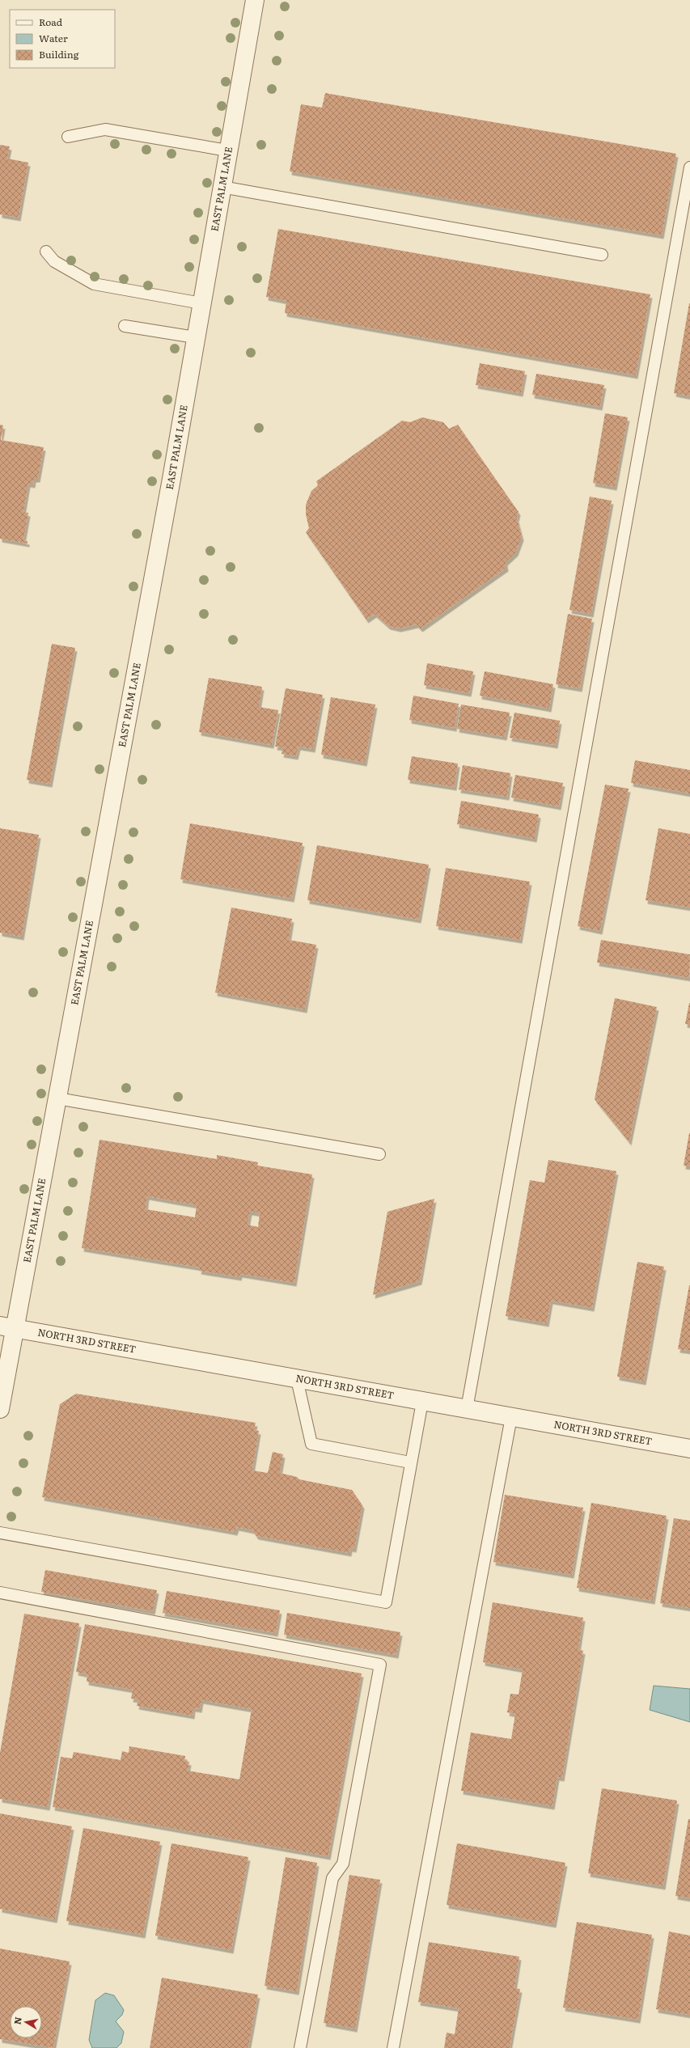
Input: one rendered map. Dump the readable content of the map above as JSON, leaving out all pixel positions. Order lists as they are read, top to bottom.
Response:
{
  "streets": {
    "street": ["EAST PALM LANE", "NORTH 3RD STREET"]
  },
  "crossings": [
    ["EAST PALM LANE", "NORTH 3RD STREET"]
  ],
  "legend": ["Road", "Water", "Building"],
  "north": "left"
}
